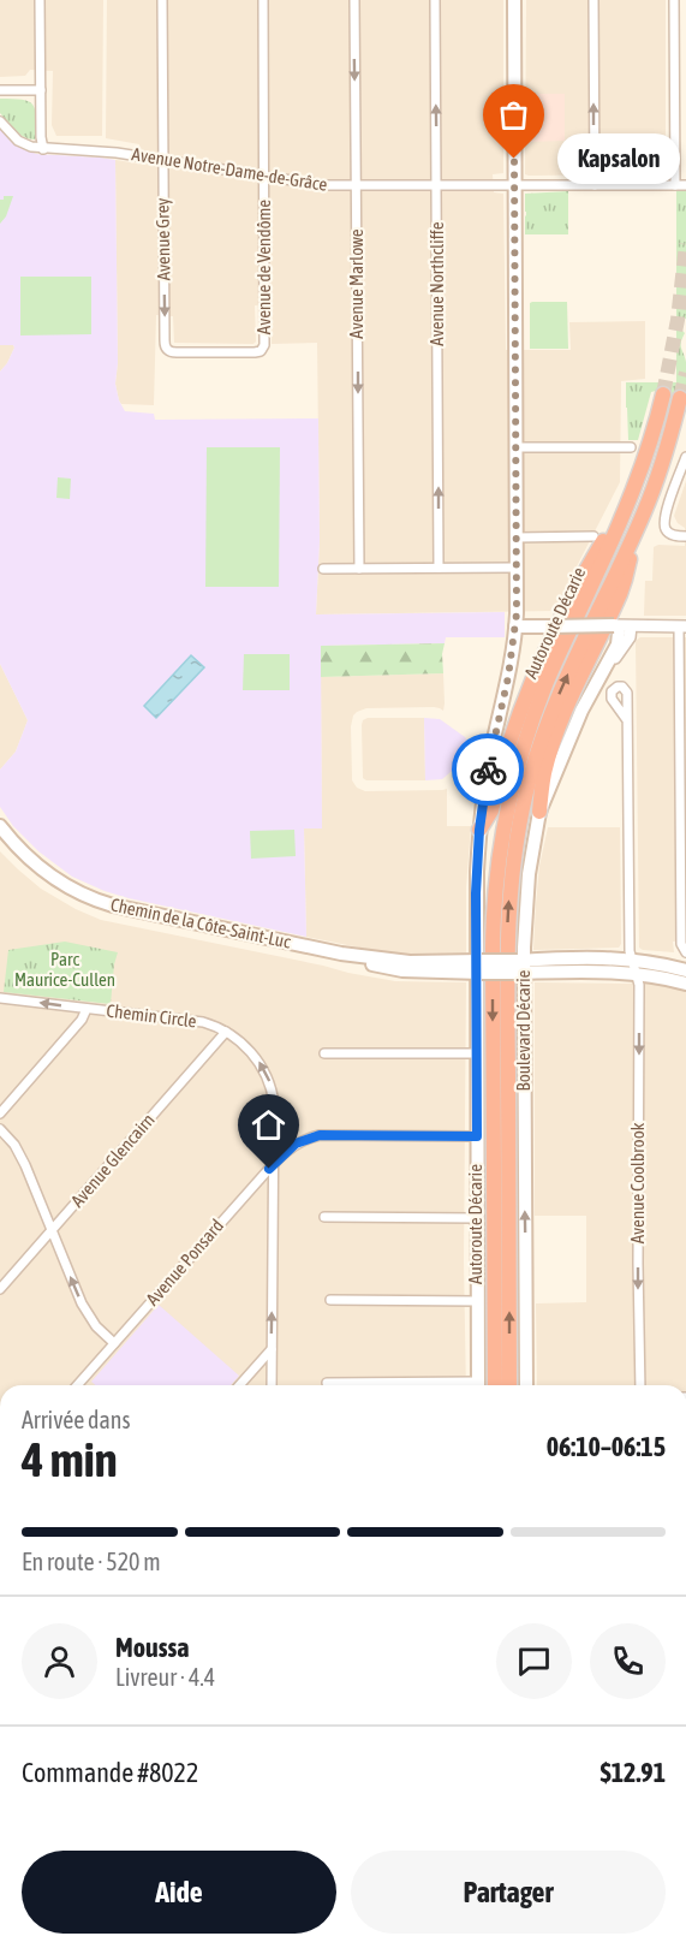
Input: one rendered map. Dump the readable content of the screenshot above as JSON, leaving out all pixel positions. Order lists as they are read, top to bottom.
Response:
{
  "streets": {
    "highway": ["Autoroute Décarie"],
    "main road": ["Chemin de la Côte-Saint-Luc", "Boulevard Décarie"],
    "street": [
      "Avenue Notre-Dame-de-Grâce",
      "Avenue Grey",
      "Avenue de Vendôme",
      "Avenue Marlowe",
      "Avenue Northcliffe",
      "Chemin Circle",
      "Avenue Glencairn",
      "Avenue Coolbrook",
      "Avenue Ponsard"
    ]
  },
  "crossings": [
    ["Avenue Notre-Dame-de-Grâce", "Avenue Grey"],
    ["Avenue Notre-Dame-de-Grâce", "Avenue de Vendôme"],
    ["Avenue Notre-Dame-de-Grâce", "Avenue Marlowe"],
    ["Avenue Notre-Dame-de-Grâce", "Avenue Northcliffe"],
    ["Avenue Grey", "Avenue de Vendôme"],
    ["Chemin de la Côte-Saint-Luc", "Boulevard Décarie"],
    ["Chemin de la Côte-Saint-Luc", "Avenue Coolbrook"],
    ["Chemin Circle", "Avenue Glencairn"],
    ["Chemin Circle", "Avenue Ponsard"]
  ],
  "one_way": [
    "Avenue Grey",
    "Avenue Marlowe",
    "Avenue Northcliffe",
    "Chemin Circle",
    "Avenue Coolbrook"
  ],
  "parks": ["Parc Maurice-Cullen"],
  "places": ["Kapsalon"],
  "page": {
    "bubble": "Kapsalon",
    "heading": ["4 min", "Arrivée dans", "06:10–06:15"],
    "panel": [
      "Moussa",
      "Livreur · 4.4",
      "Commande #8022",
      "$12.91"
    ],
    "bar": "En route · 520 m",
    "buttons": ["Aide", "Partager"]
  }
}
